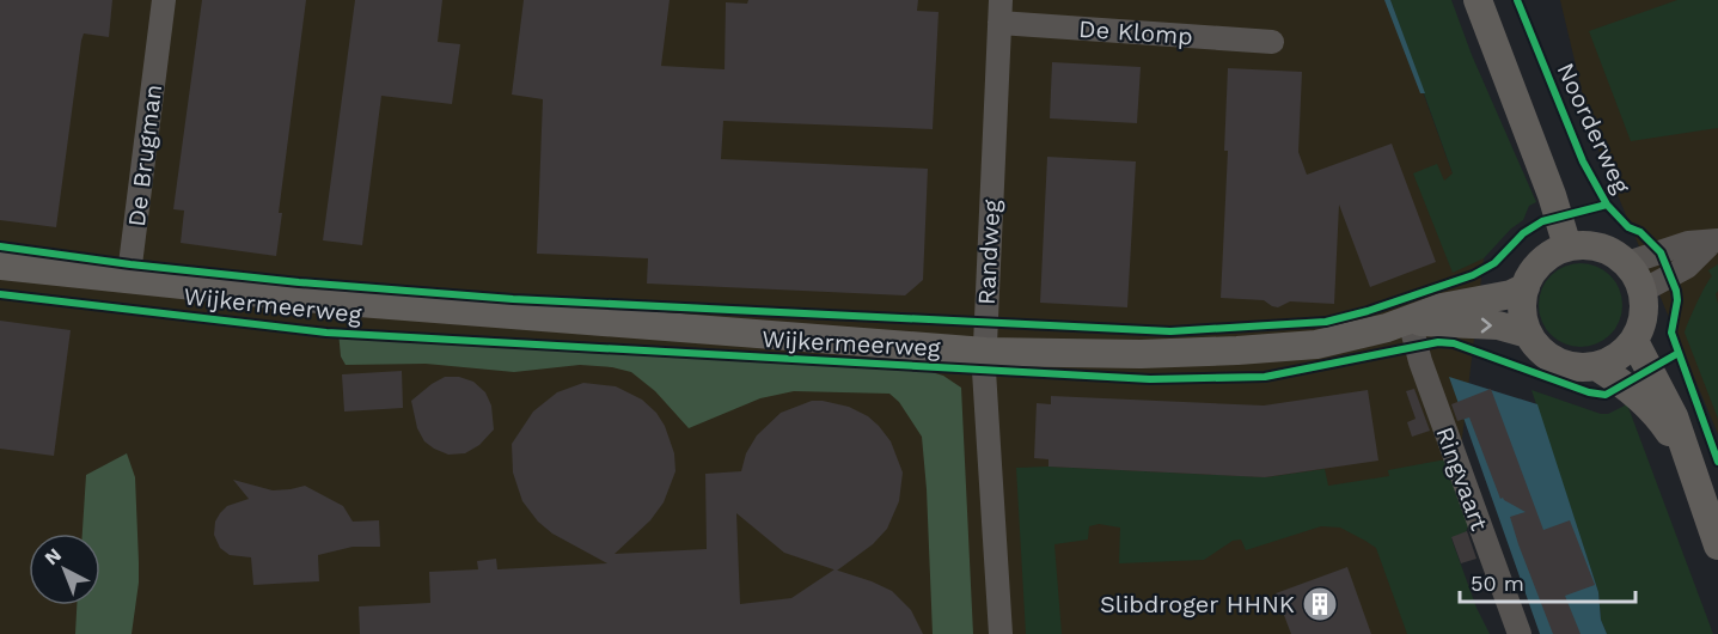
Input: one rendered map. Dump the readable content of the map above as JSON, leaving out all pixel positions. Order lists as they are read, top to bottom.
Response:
{
  "streets": {
    "main road": ["Wijkermeerweg"],
    "street": [
      "De Klomp",
      "De Brugman",
      "Randweg",
      "Ringvaart"
    ],
    "cycle path": ["Noorderweg"]
  },
  "crossings": [
    ["De Klomp", "Randweg"],
    ["De Brugman", "Wijkermeerweg"],
    ["Randweg", "Wijkermeerweg"],
    ["Wijkermeerweg", "Ringvaart"]
  ],
  "places": {
    "building": ["Slibdroger HHNK"]
  },
  "scale_bar": "50 m",
  "north": "top left"
}
